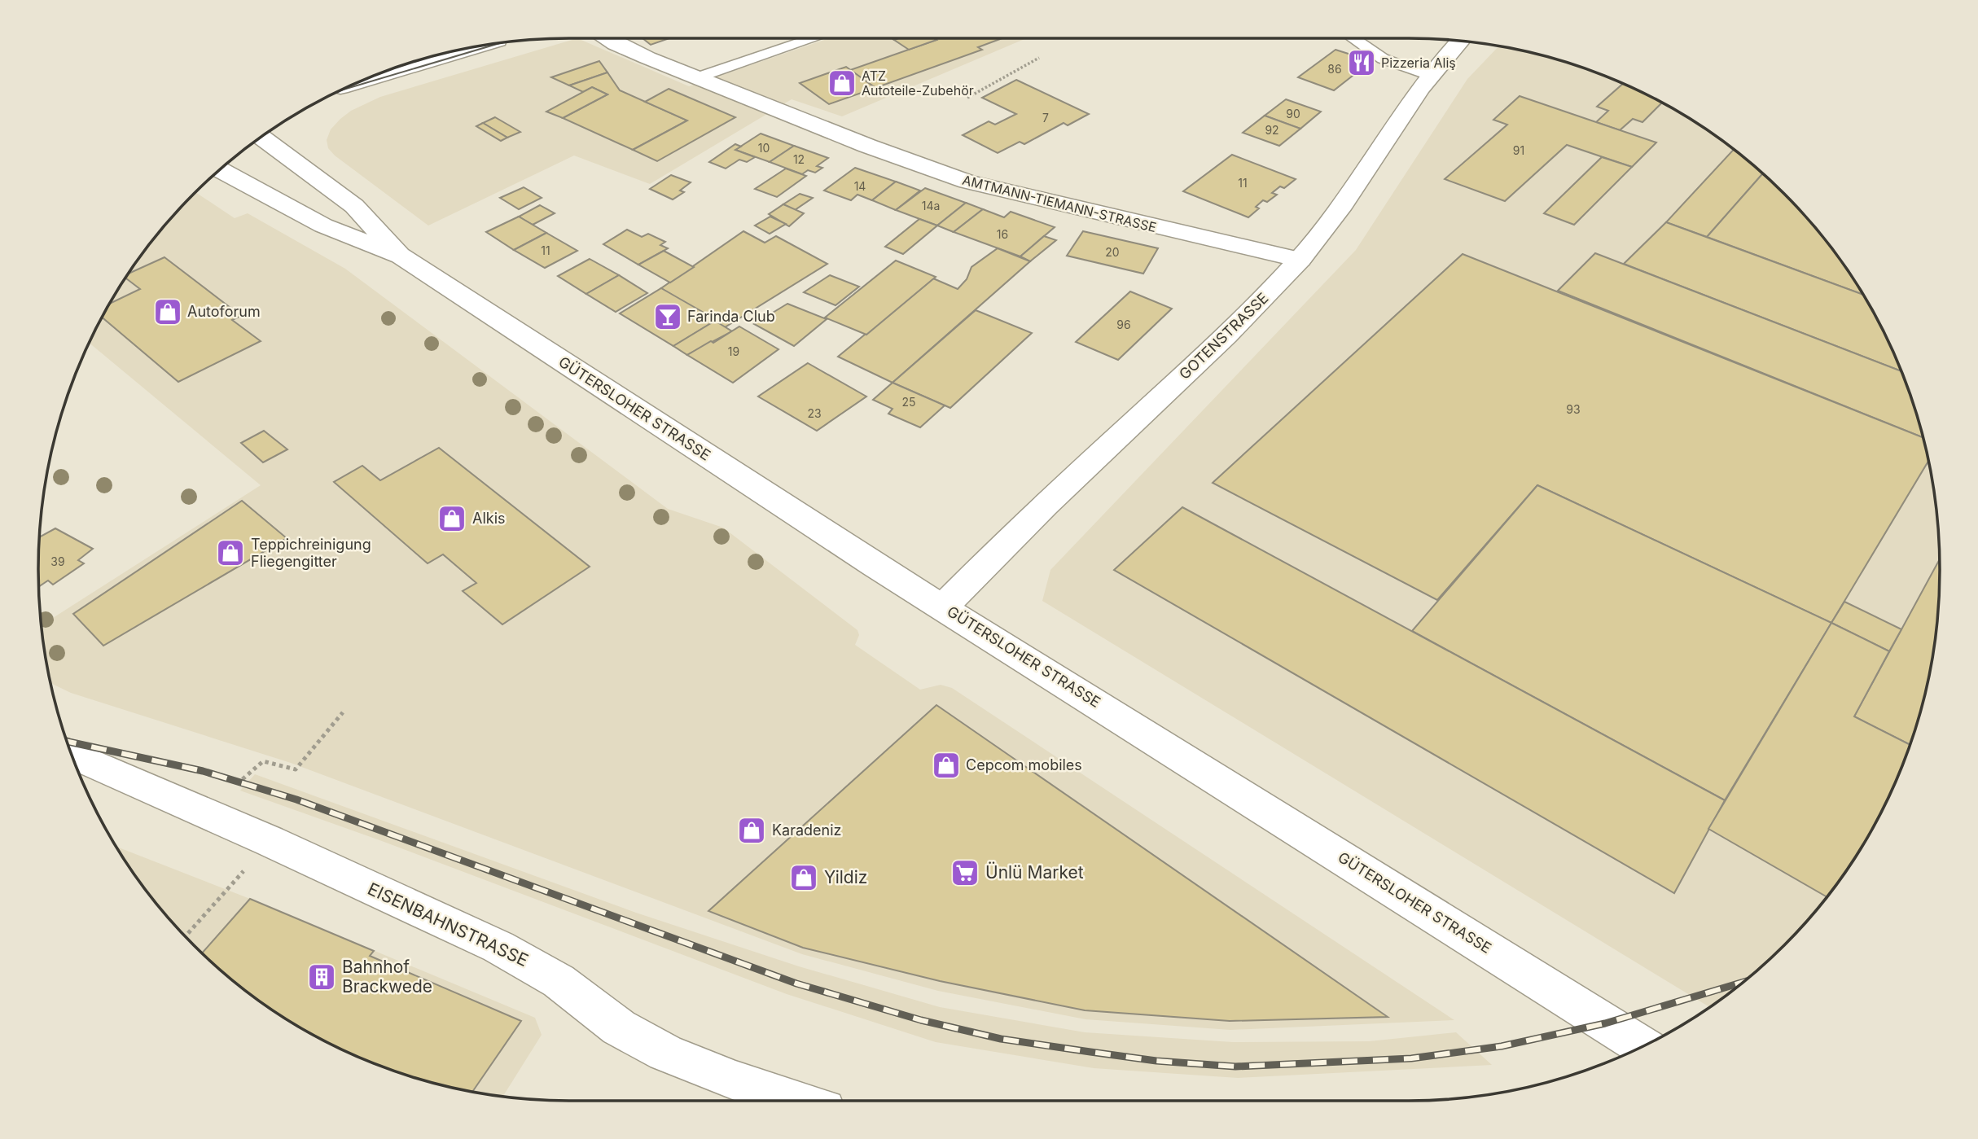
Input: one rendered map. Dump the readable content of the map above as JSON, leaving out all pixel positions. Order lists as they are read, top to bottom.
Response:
{
  "streets": {
    "street": [
      "AMTMANN-TIEMANN-STRASSE",
      "GOTENSTRASSE",
      "GÜTERSLOHER STRASSE",
      "EISENBAHNSTRASSE"
    ]
  },
  "crossings": [
    ["AMTMANN-TIEMANN-STRASSE", "GOTENSTRASSE"],
    ["GOTENSTRASSE", "GÜTERSLOHER STRASSE"]
  ],
  "places": {
    "restaurant": ["Pizzeria Aliş"],
    "shop": [
      "ATZ Autoteile-Zubehör",
      "Autoforum",
      "Alkis",
      "Teppichreinigung Fliegengitter",
      "Cepcom mobiles",
      "Karadeniz",
      "Yildiz"
    ],
    "bar": ["Farinda Club"],
    "supermarket": ["Ünlü Market"],
    "building": ["Bahnhof Brackwede"]
  },
  "house_numbers": [
    "86",
    "90",
    "7",
    "92",
    "10",
    "91",
    "12",
    "11",
    "14",
    "14a",
    "16",
    "11",
    "20",
    "96",
    "19",
    "25",
    "93",
    "23",
    "39"
  ]
}
